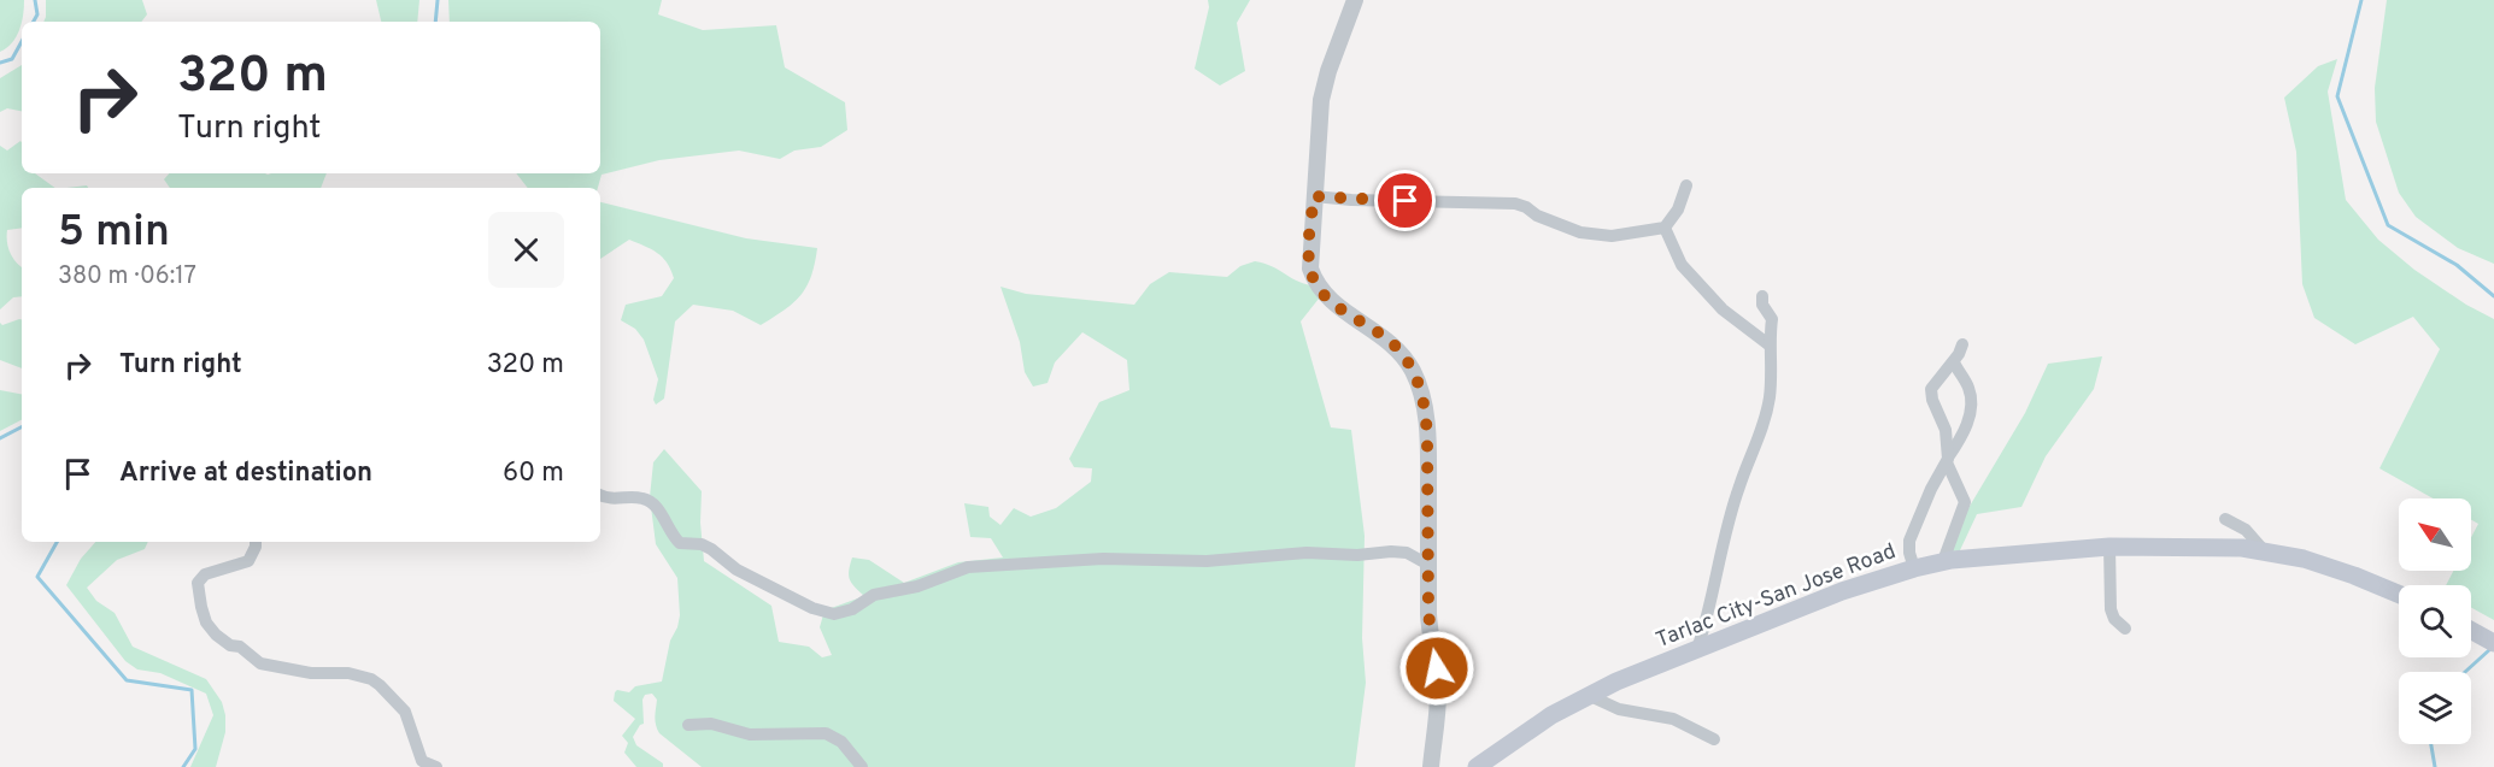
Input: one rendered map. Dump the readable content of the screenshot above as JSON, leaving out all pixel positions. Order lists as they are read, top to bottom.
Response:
{
  "streets": {
    "main road": ["Tarlac City-San Jose Road"]
  },
  "north": "top left",
  "page": {
    "turn": ["320 m", "Turn right"],
    "heading": ["5 min", "380 m · 06:17"],
    "list": [
      {
        "name": "Turn right",
        "value": "320 m"
      },
      {
        "name": "Arrive at destination",
        "value": "60 m"
      }
    ]
  }
}
